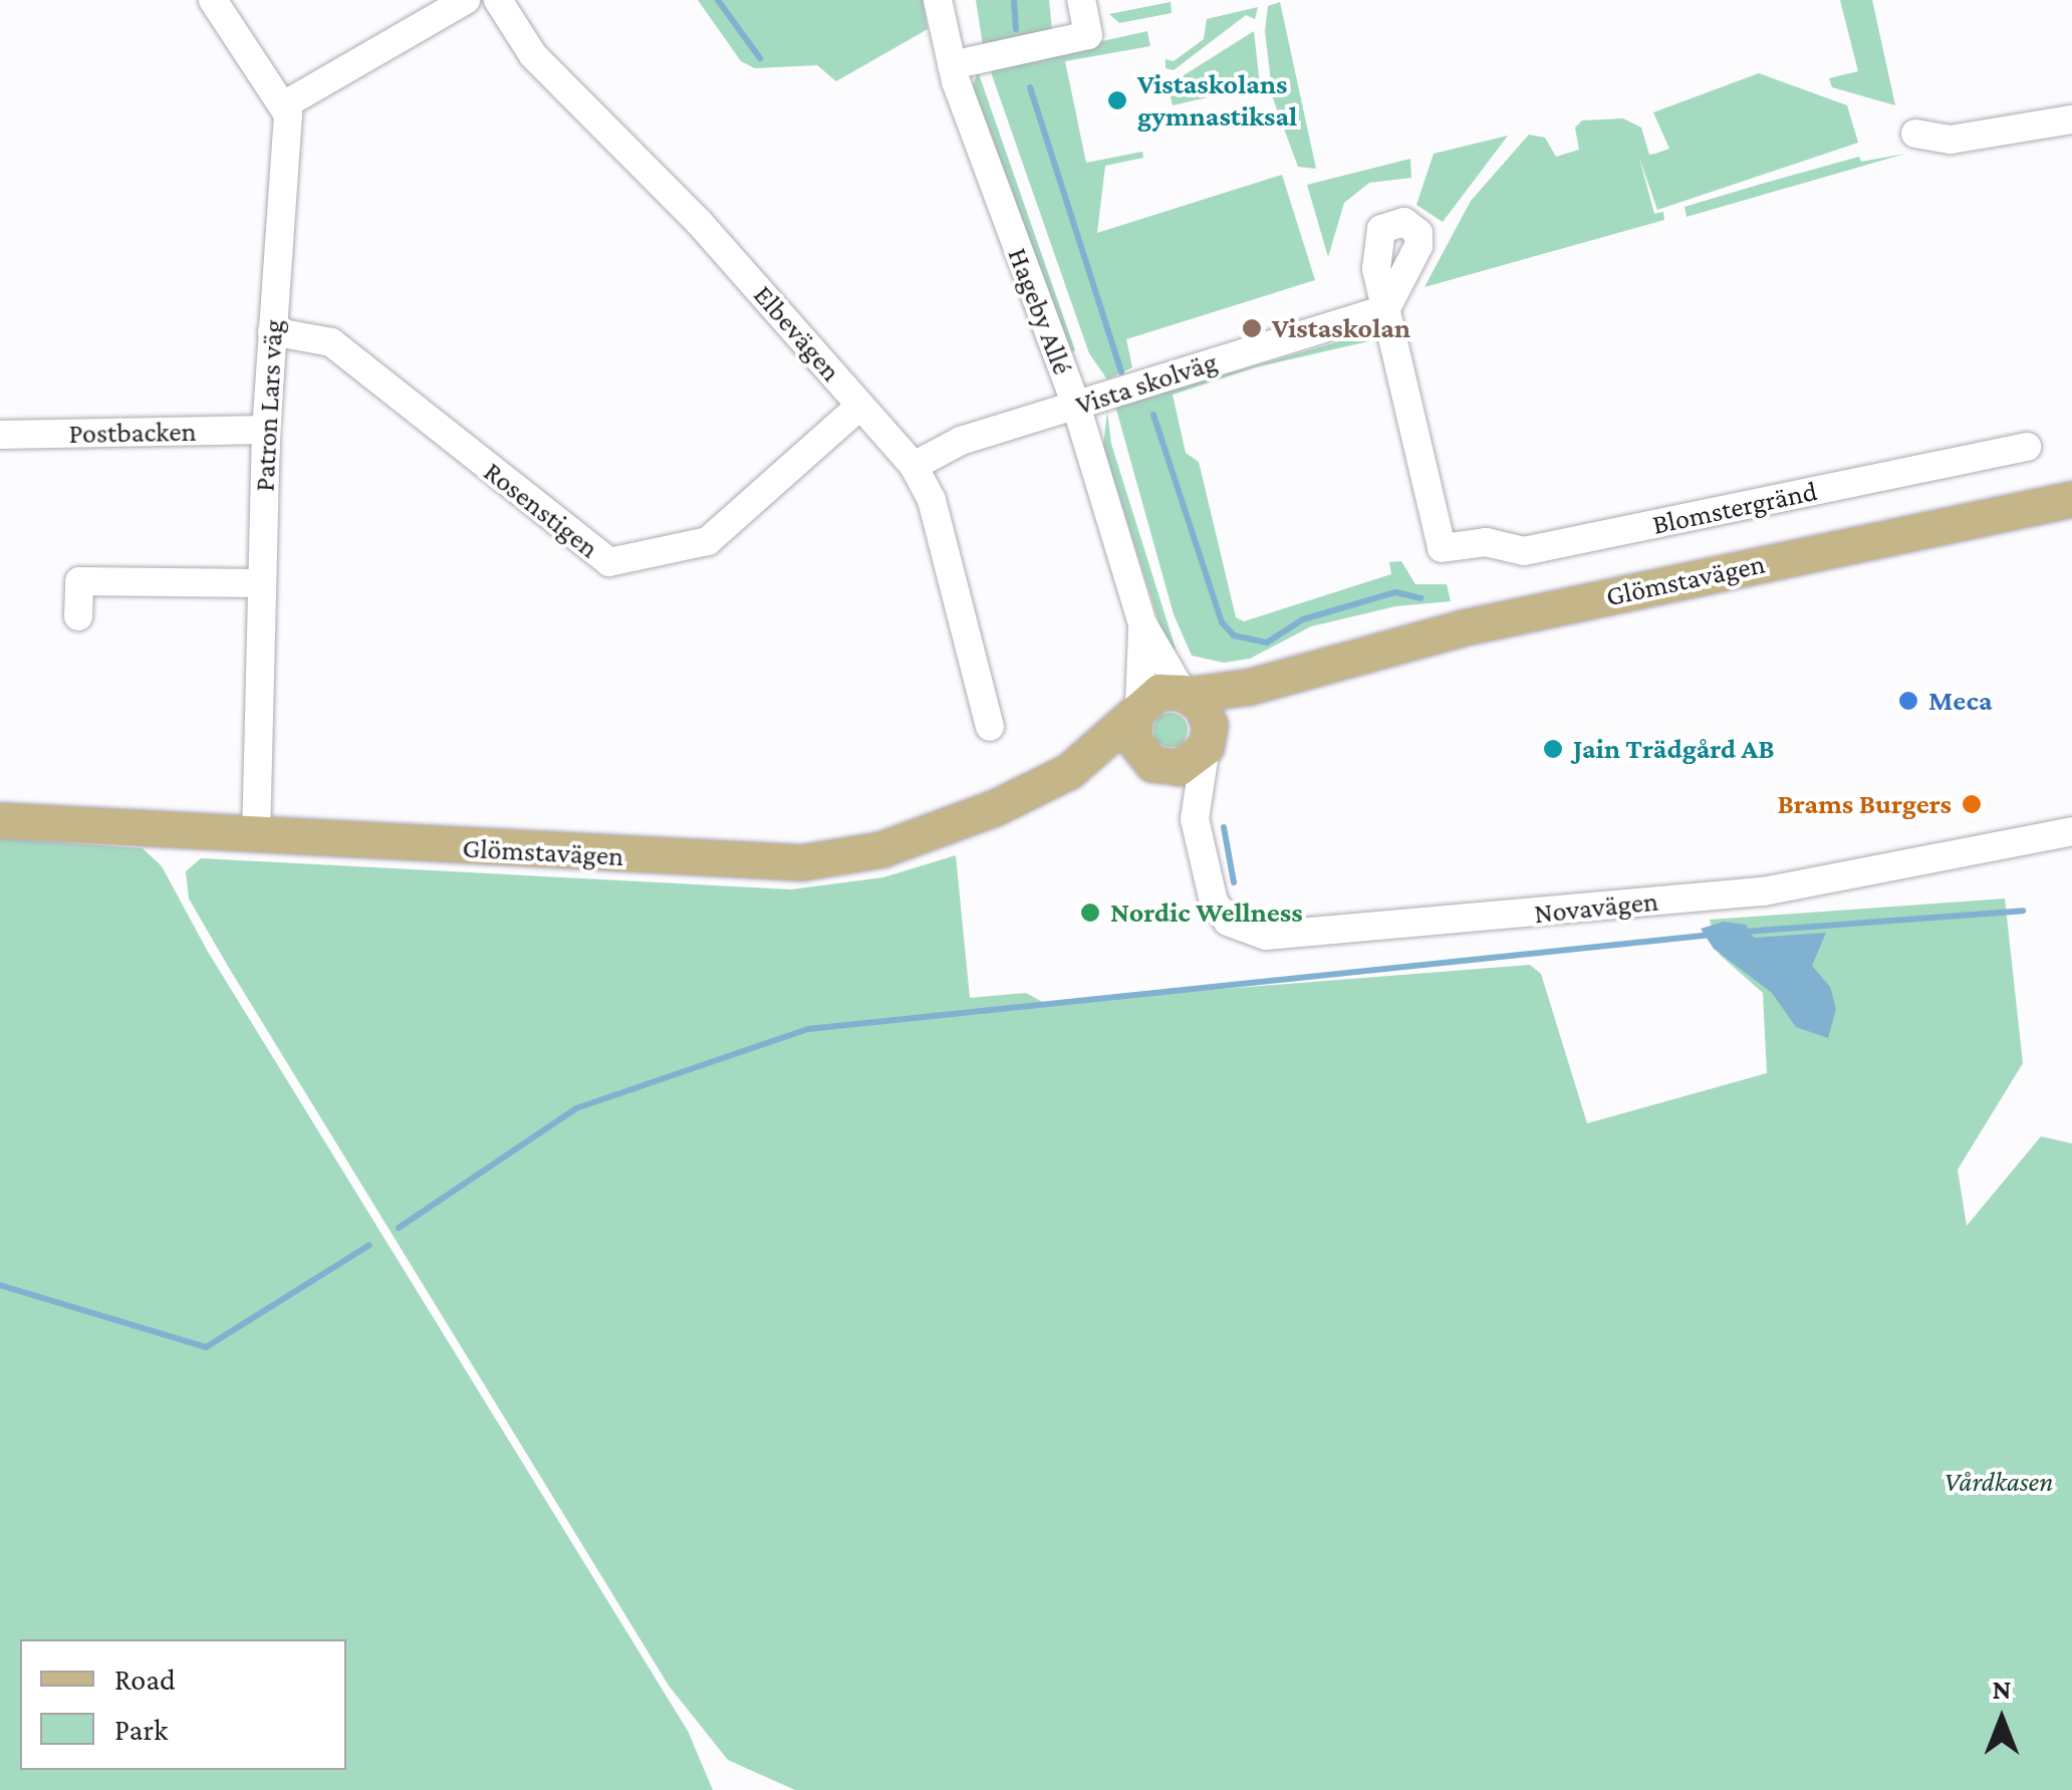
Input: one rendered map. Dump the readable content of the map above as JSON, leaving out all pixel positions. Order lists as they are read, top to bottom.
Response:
{
  "streets": {
    "main road": ["Glömstavägen"],
    "street": [
      "Hageby Allé",
      "Elbevägen",
      "Vista skolväg",
      "Patron Lars väg",
      "Postbacken",
      "Blomstergränd",
      "Rosenstigen",
      "Novavägen"
    ]
  },
  "crossings": [
    ["Hageby Allé", "Vista skolväg"],
    ["Hageby Allé", "Glömstavägen"],
    ["Hageby Allé", "Novavägen"],
    ["Elbevägen", "Vista skolväg"],
    ["Elbevägen", "Rosenstigen"],
    ["Vista skolväg", "Blomstergränd"],
    ["Patron Lars väg", "Postbacken"],
    ["Patron Lars väg", "Rosenstigen"],
    ["Patron Lars väg", "Glömstavägen"],
    ["Glömstavägen", "Novavägen"]
  ],
  "parks": ["Vårdkasen"],
  "places": [
    "Vistaskolans gymnastiksal",
    "Vistaskolan",
    "Meca",
    "Jain Trädgård AB",
    "Brams Burgers",
    "Nordic Wellness"
  ],
  "legend": ["Road", "Park"],
  "north": "top"
}
